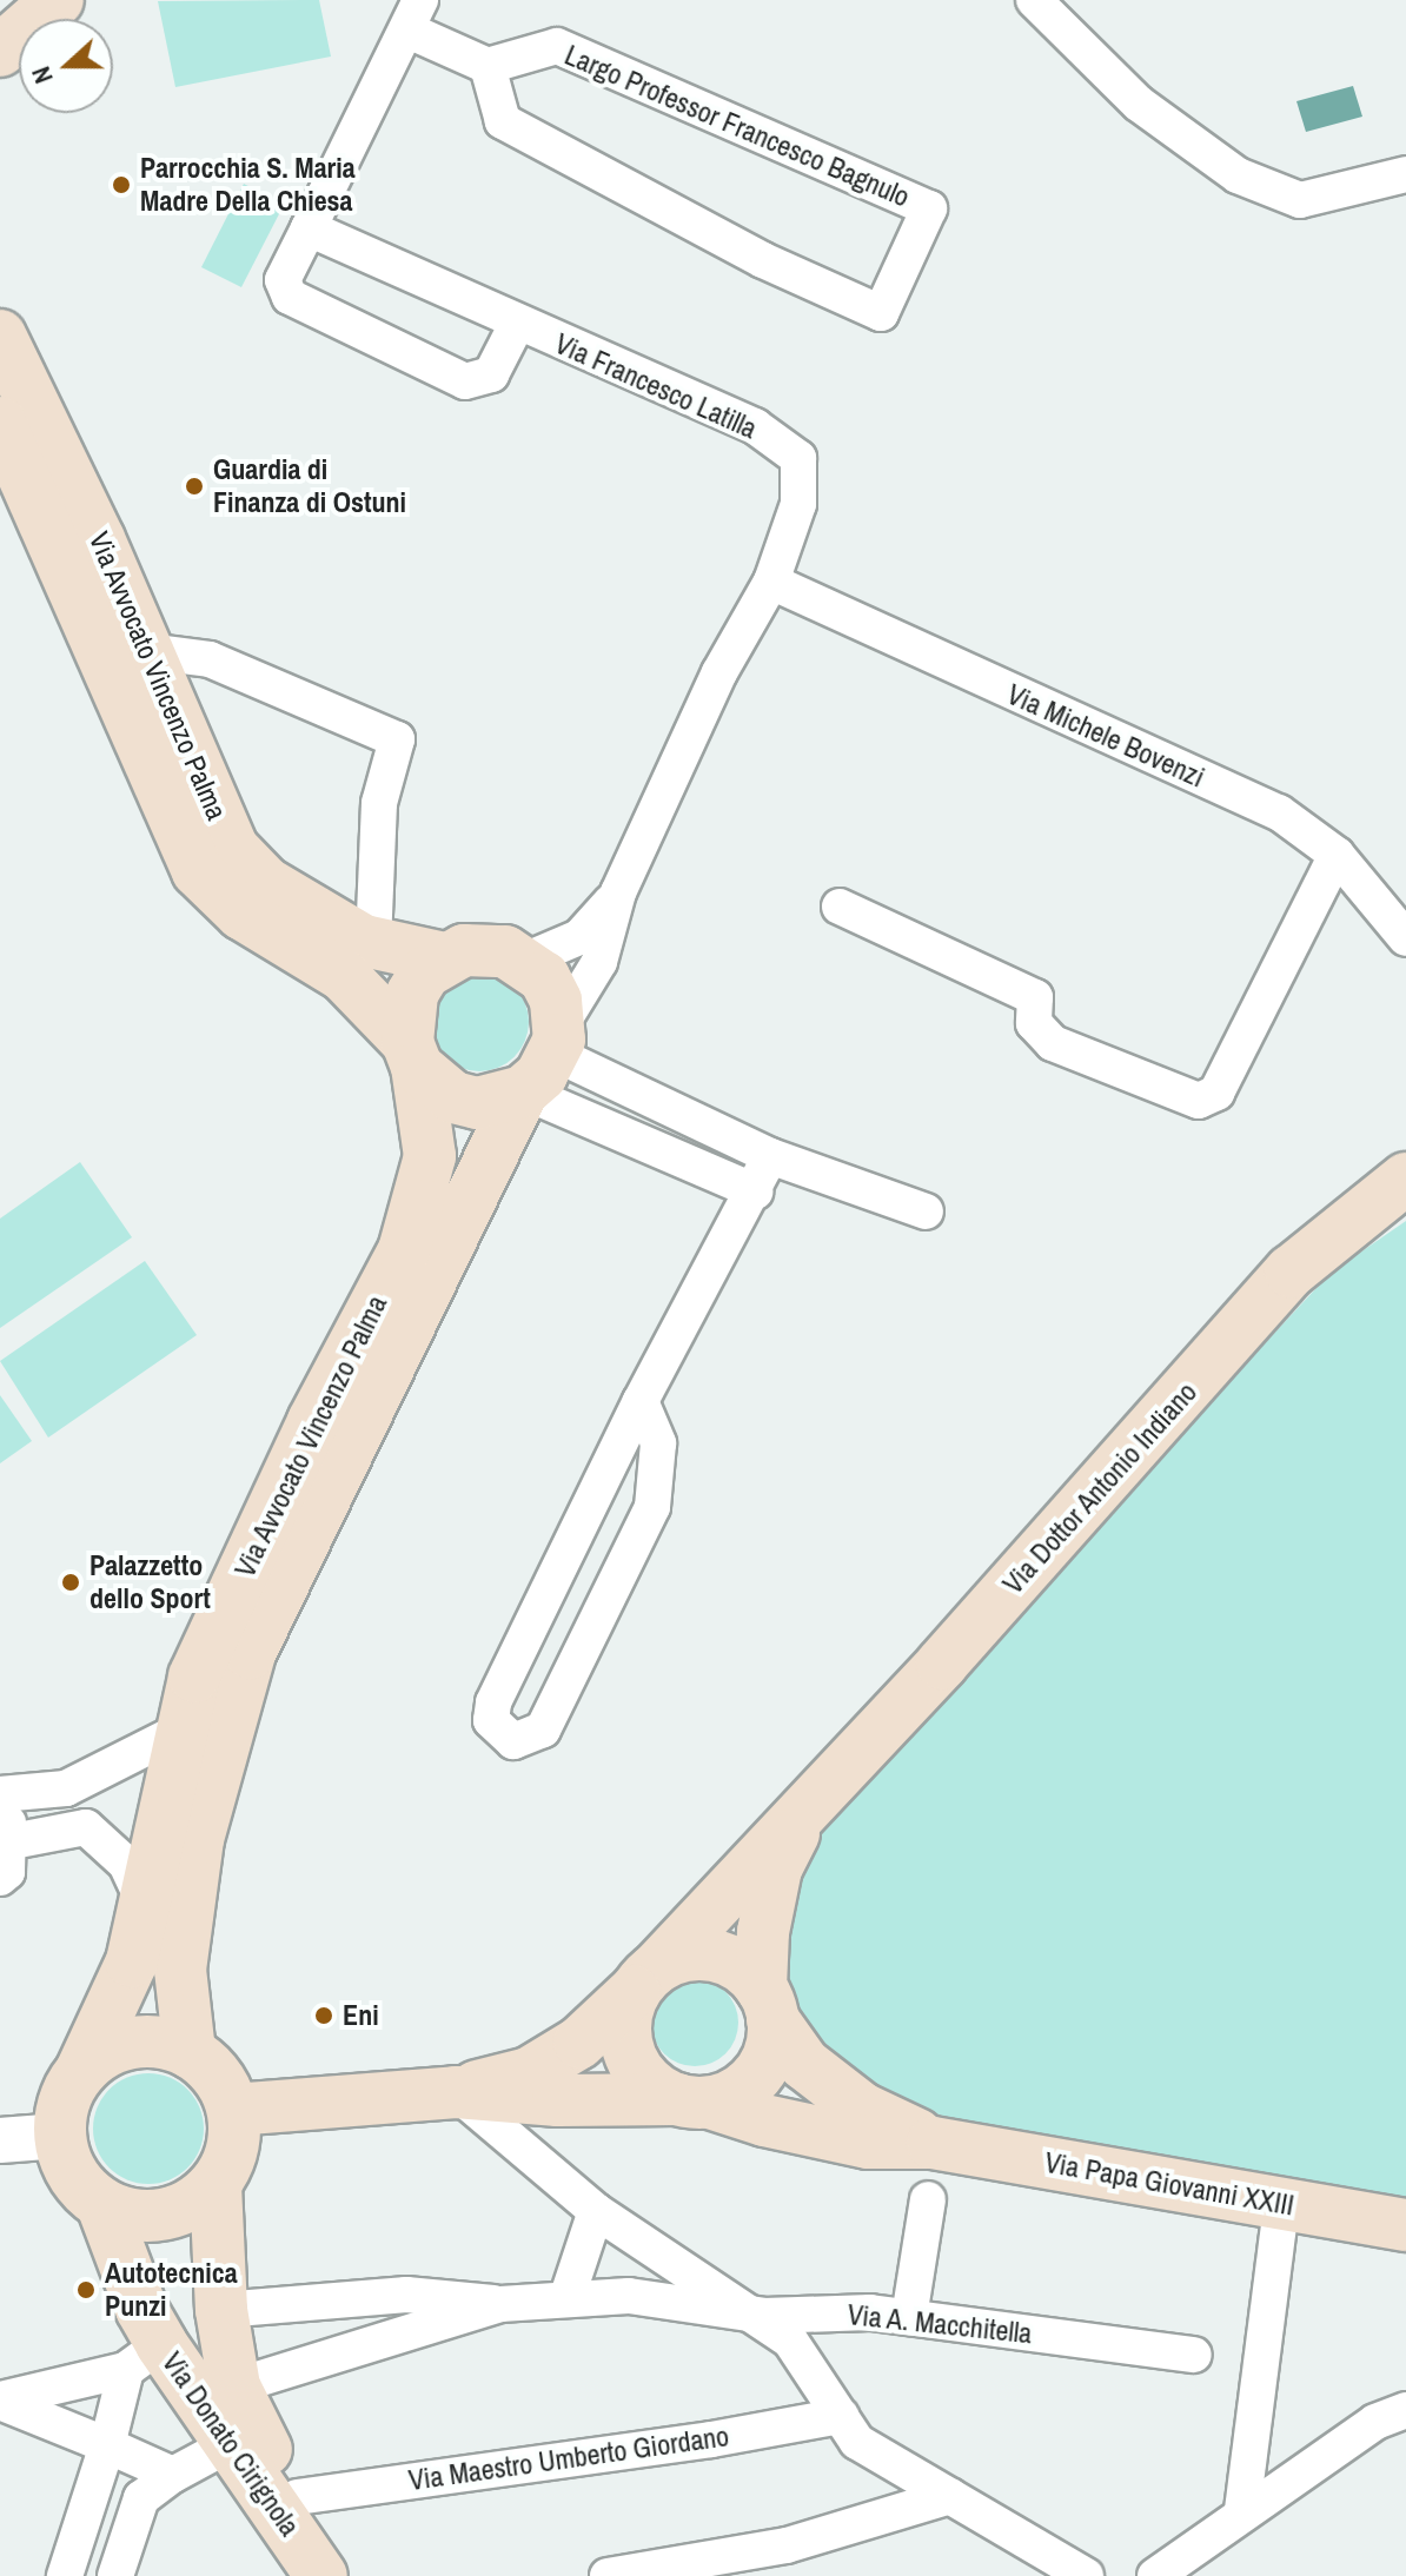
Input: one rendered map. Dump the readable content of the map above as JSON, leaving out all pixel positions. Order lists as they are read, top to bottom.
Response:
{
  "streets": {
    "main road": [
      "Via Avvocato Vincenzo Palma",
      "Via Dottor Antonio Indiano",
      "Via Papa Giovanni XXIII",
      "Via Donato Cirignola"
    ],
    "street": [
      "Largo Professor Francesco Bagnulo",
      "Via Francesco Latilla",
      "Via Michele Bovenzi",
      "Via A. Macchitella",
      "Via Maestro Umberto Giordano"
    ]
  },
  "crossings": [
    ["Via Francesco Latilla", "Via Avvocato Vincenzo Palma"],
    ["Via Francesco Latilla", "Via Michele Bovenzi"],
    ["Via Avvocato Vincenzo Palma", "Via Papa Giovanni XXIII"],
    ["Via Avvocato Vincenzo Palma", "Via Donato Cirignola"],
    ["Via Dottor Antonio Indiano", "Via Papa Giovanni XXIII"],
    ["Via Papa Giovanni XXIII", "Via Donato Cirignola"],
    ["Via Donato Cirignola", "Via Maestro Umberto Giordano"]
  ],
  "places": [
    "Parrocchia S. Maria Madre Della Chiesa",
    "Guardia di Finanza di Ostuni",
    "Palazzetto dello Sport",
    "Eni",
    "Autotecnica Punzi"
  ],
  "north": "left"
}
